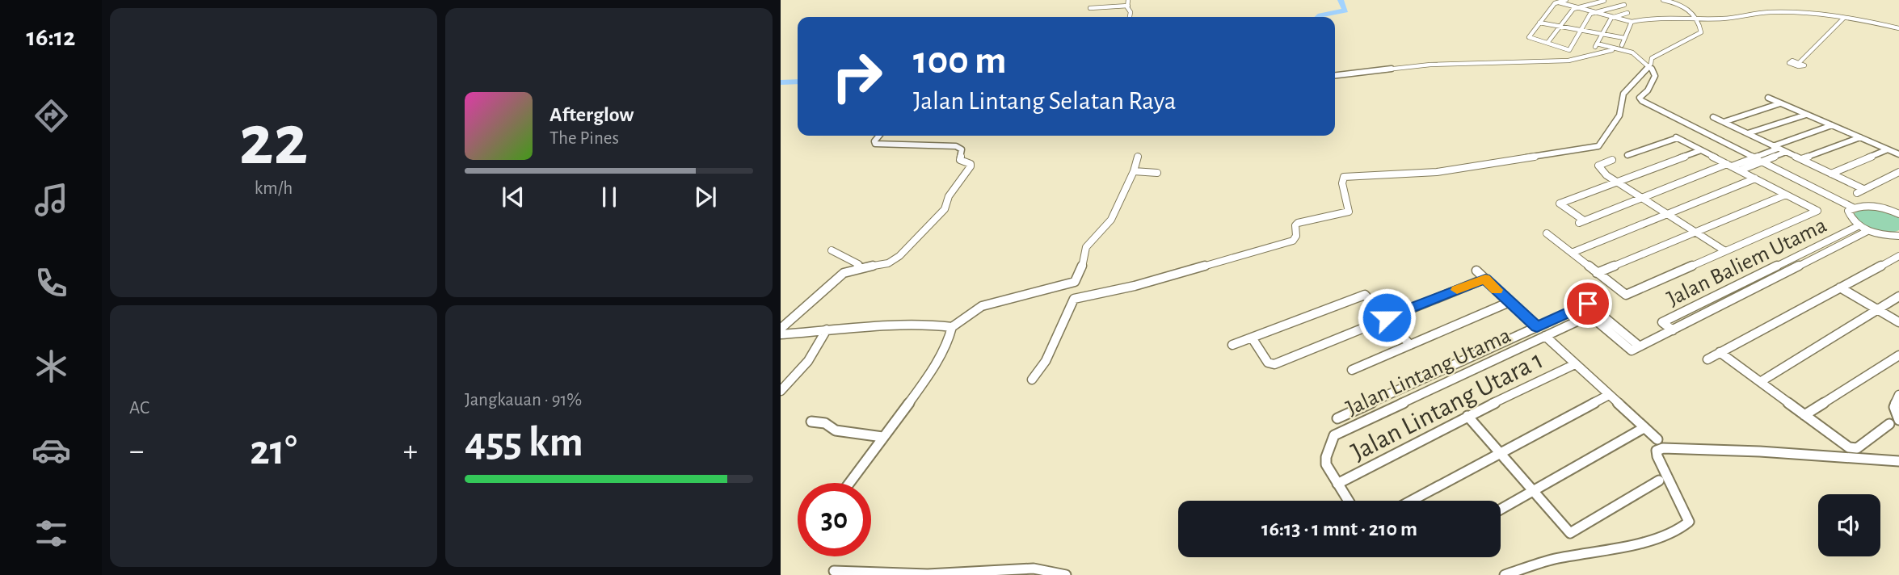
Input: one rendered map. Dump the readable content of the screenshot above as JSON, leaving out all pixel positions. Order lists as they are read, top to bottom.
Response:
{
  "streets": {
    "street": ["Jalan Baliem Utama", "Jalan Lintang Utama", "Jalan Lintang Utara 1"]
  },
  "crossings": [
    ["Jalan Baliem Utama", "Jalan Lintang Utama"],
    ["Jalan Lintang Utama", "Jalan Lintang Utara 1"]
  ],
  "page": {
    "tabs": "16:12",
    "tile": [
      ["22", "km/h"],
      "AC",
      ["Jangkauan · 91%", "455 km"]
    ],
    "turn": ["100 m", "Jalan Lintang Selatan Raya"],
    "song": ["Afterglow", "The Pines"],
    "heat": ["−", "21°", "+"],
    "limit": "30",
    "trip": "16:13 · 1 mnt · 210 m"
  }
}
